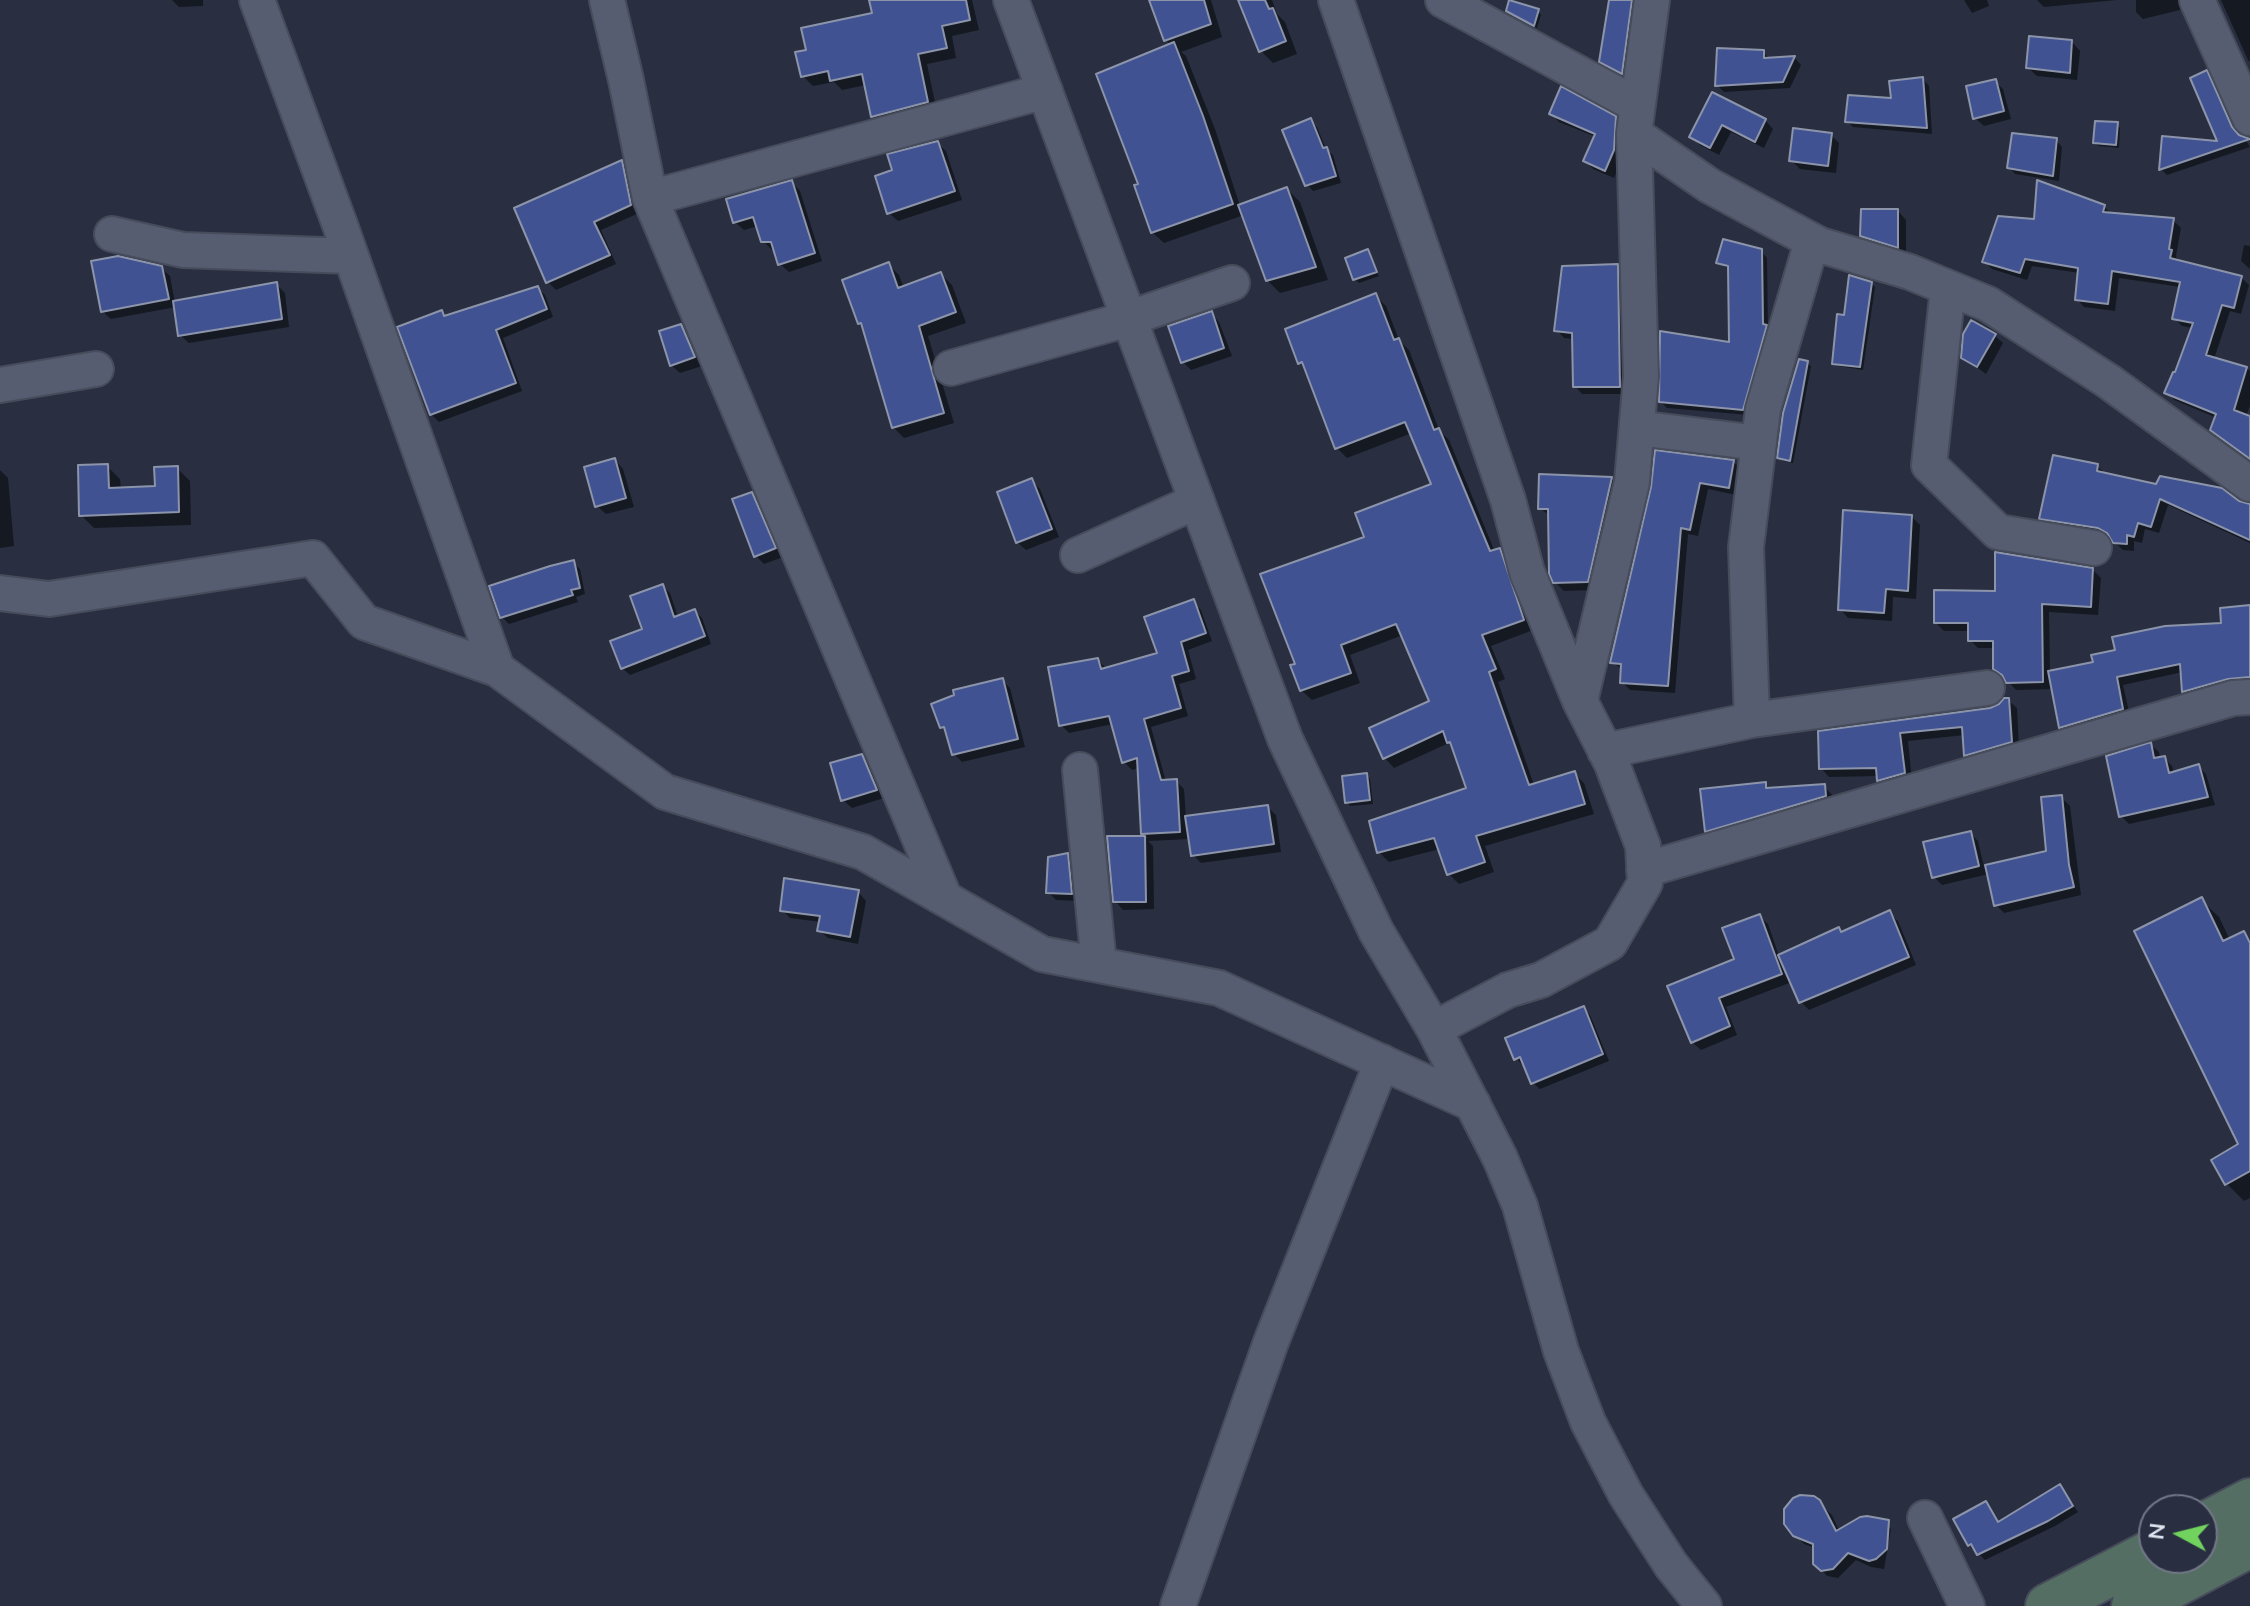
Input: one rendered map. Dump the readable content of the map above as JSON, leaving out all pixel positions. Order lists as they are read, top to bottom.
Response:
{
  "north": "left"
}
